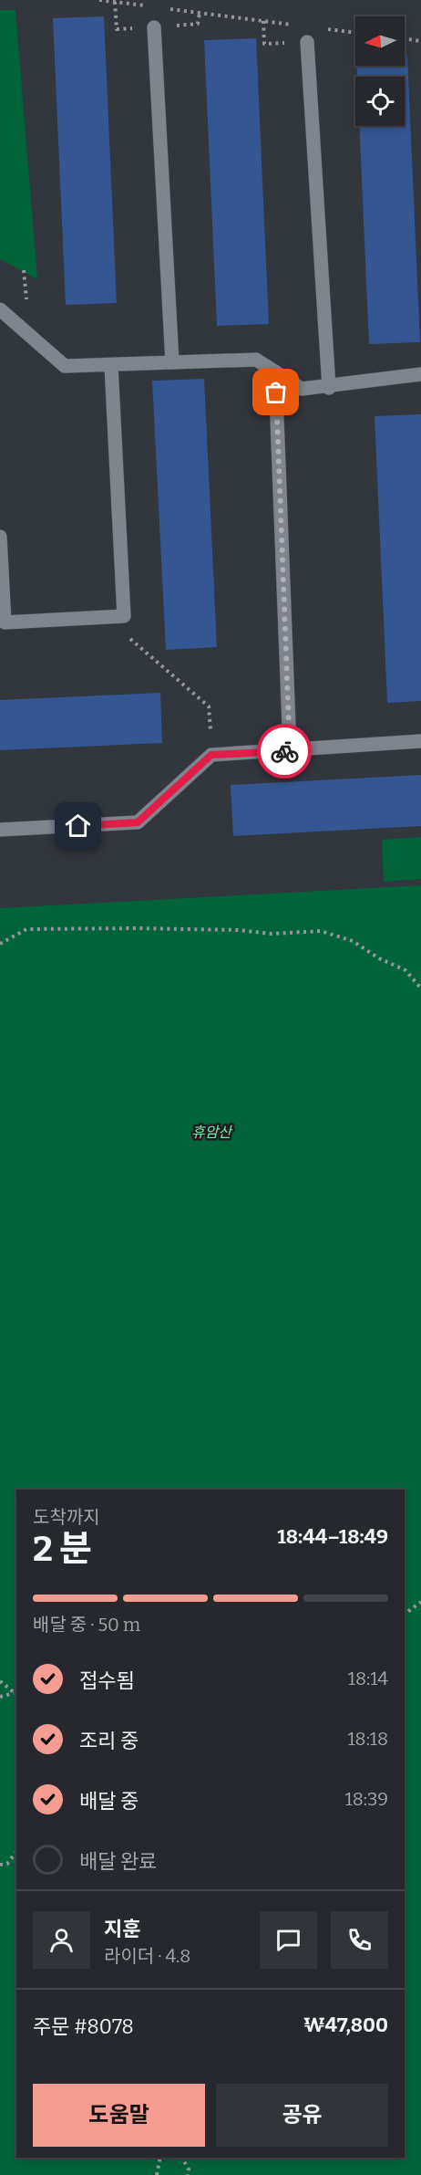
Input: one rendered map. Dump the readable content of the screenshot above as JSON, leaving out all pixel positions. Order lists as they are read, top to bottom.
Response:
{
  "parks": ["휴암산"],
  "north": "left",
  "page": {
    "heading": ["2 분", "도착까지", "18:44–18:49"],
    "panel": [
      "지훈",
      "라이더 · 4.8",
      "주문 #8078",
      "₩47,800"
    ],
    "bar": "배달 중 · 50 m",
    "list": [
      ["접수됨", "18:14"],
      ["조리 중", "18:18"],
      ["배달 중", "18:39"],
      "배달 완료"
    ],
    "buttons": ["도움말", "공유"]
  }
}
